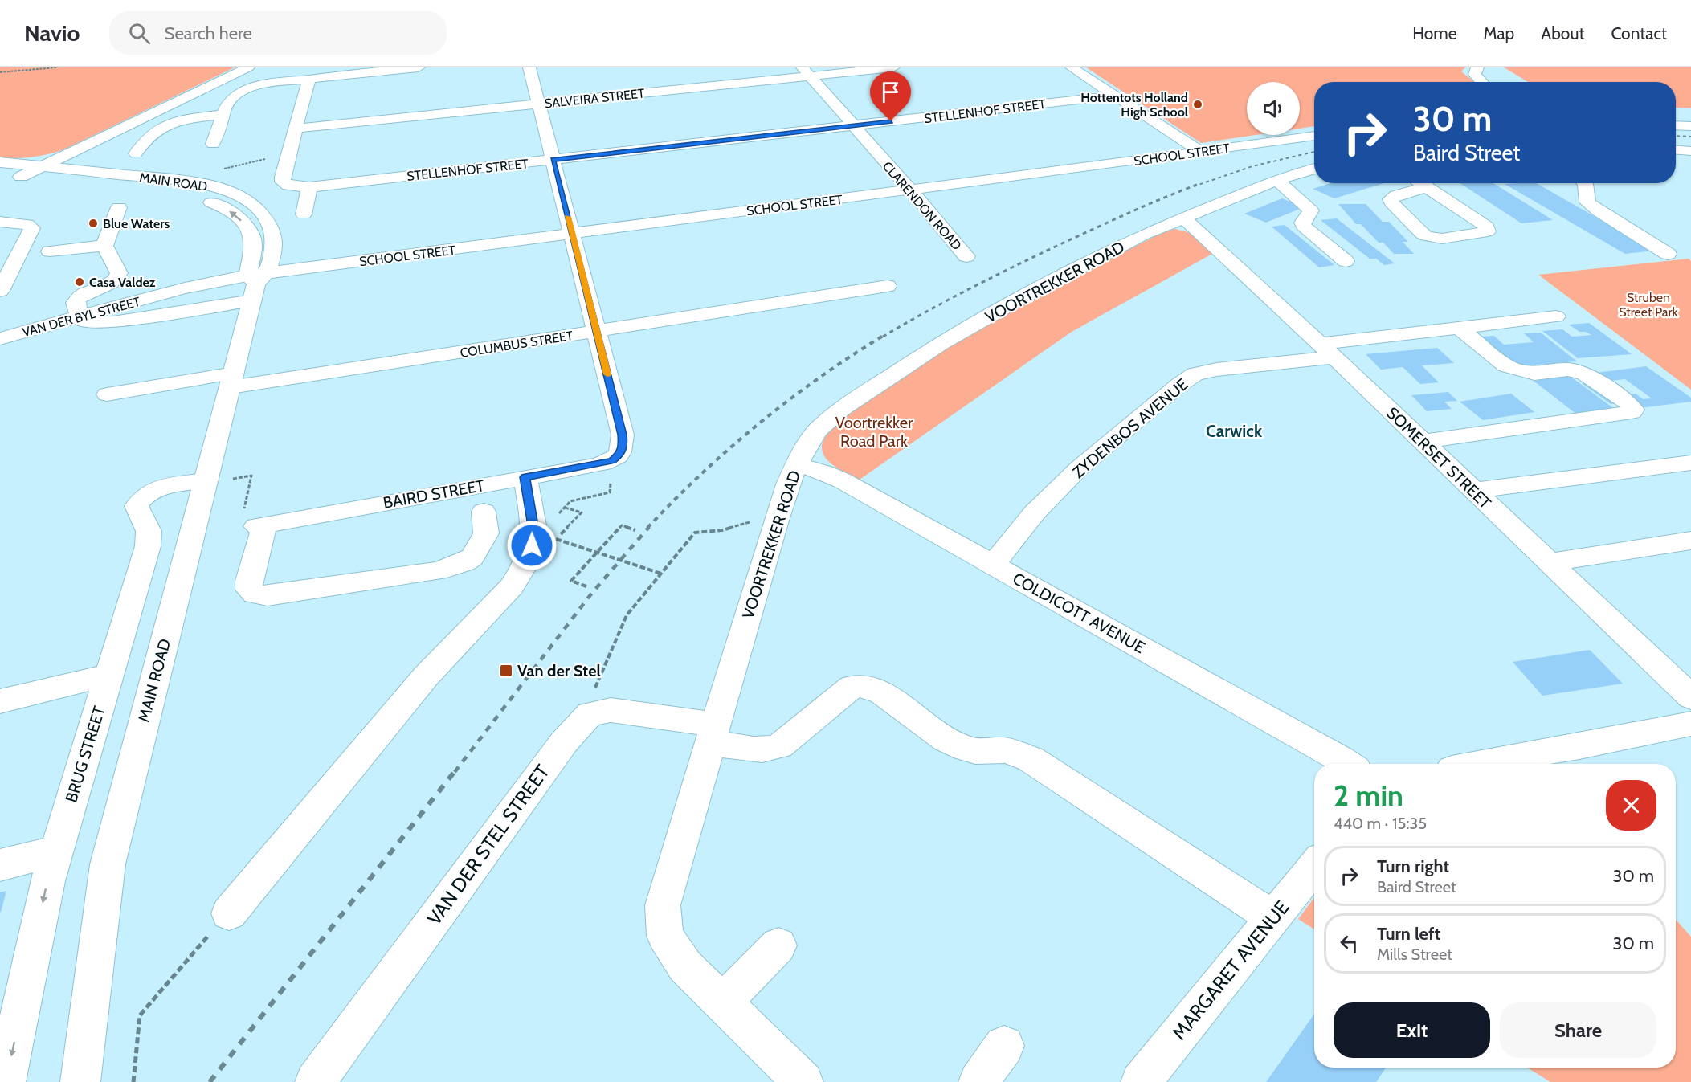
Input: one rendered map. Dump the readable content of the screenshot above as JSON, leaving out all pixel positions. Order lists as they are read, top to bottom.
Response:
{
  "streets": {
    "main road": [
      "SALVEIRA STREET",
      "STELLENHOF STREET",
      "SCHOOL STREET",
      "MAIN ROAD",
      "CLARENDON ROAD",
      "VOORTREKKER ROAD",
      "VAN DER BYL STREET",
      "COLUMBUS STREET",
      "ZYDENBOS AVENUE",
      "SOMERSET STREET",
      "BAIRD STREET",
      "COLDICOTT AVENUE",
      "BRUG STREET",
      "VAN DER STEL STREET",
      "MARGARET AVENUE"
    ]
  },
  "crossings": [
    ["SALVEIRA STREET", "CLARENDON ROAD"],
    ["STELLENHOF STREET", "CLARENDON ROAD"],
    ["SCHOOL STREET", "MAIN ROAD"],
    ["SCHOOL STREET", "CLARENDON ROAD"],
    ["SCHOOL STREET", "VAN DER BYL STREET"],
    ["MAIN ROAD", "VAN DER BYL STREET"],
    ["MAIN ROAD", "COLUMBUS STREET"],
    ["MAIN ROAD", "BRUG STREET"],
    ["VOORTREKKER ROAD", "SOMERSET STREET"],
    ["VOORTREKKER ROAD", "COLDICOTT AVENUE"],
    ["ZYDENBOS AVENUE", "SOMERSET STREET"],
    ["ZYDENBOS AVENUE", "COLDICOTT AVENUE"]
  ],
  "districts": ["Carwick"],
  "parks": ["Struben Street Park", "Voortrekker Road Park"],
  "places": {
    "other": ["Hottentots Holland High School", "Blue Waters", "Casa Valdez"],
    "transit": ["Van der Stel"]
  },
  "page": {
    "header": "Navio",
    "search": "Search here",
    "nav": [
      "Home",
      "Map",
      "About",
      "Contact"
    ],
    "turn": ["30 m", "Baird Street"],
    "heading": ["2 min", "440 m · 15:35"],
    "list": [
      {
        "name": "Turn right",
        "note": "Baird Street",
        "value": "30 m"
      },
      {
        "name": "Turn left",
        "note": "Mills Street",
        "value": "30 m"
      }
    ],
    "buttons": ["Exit", "Share"]
  }
}
